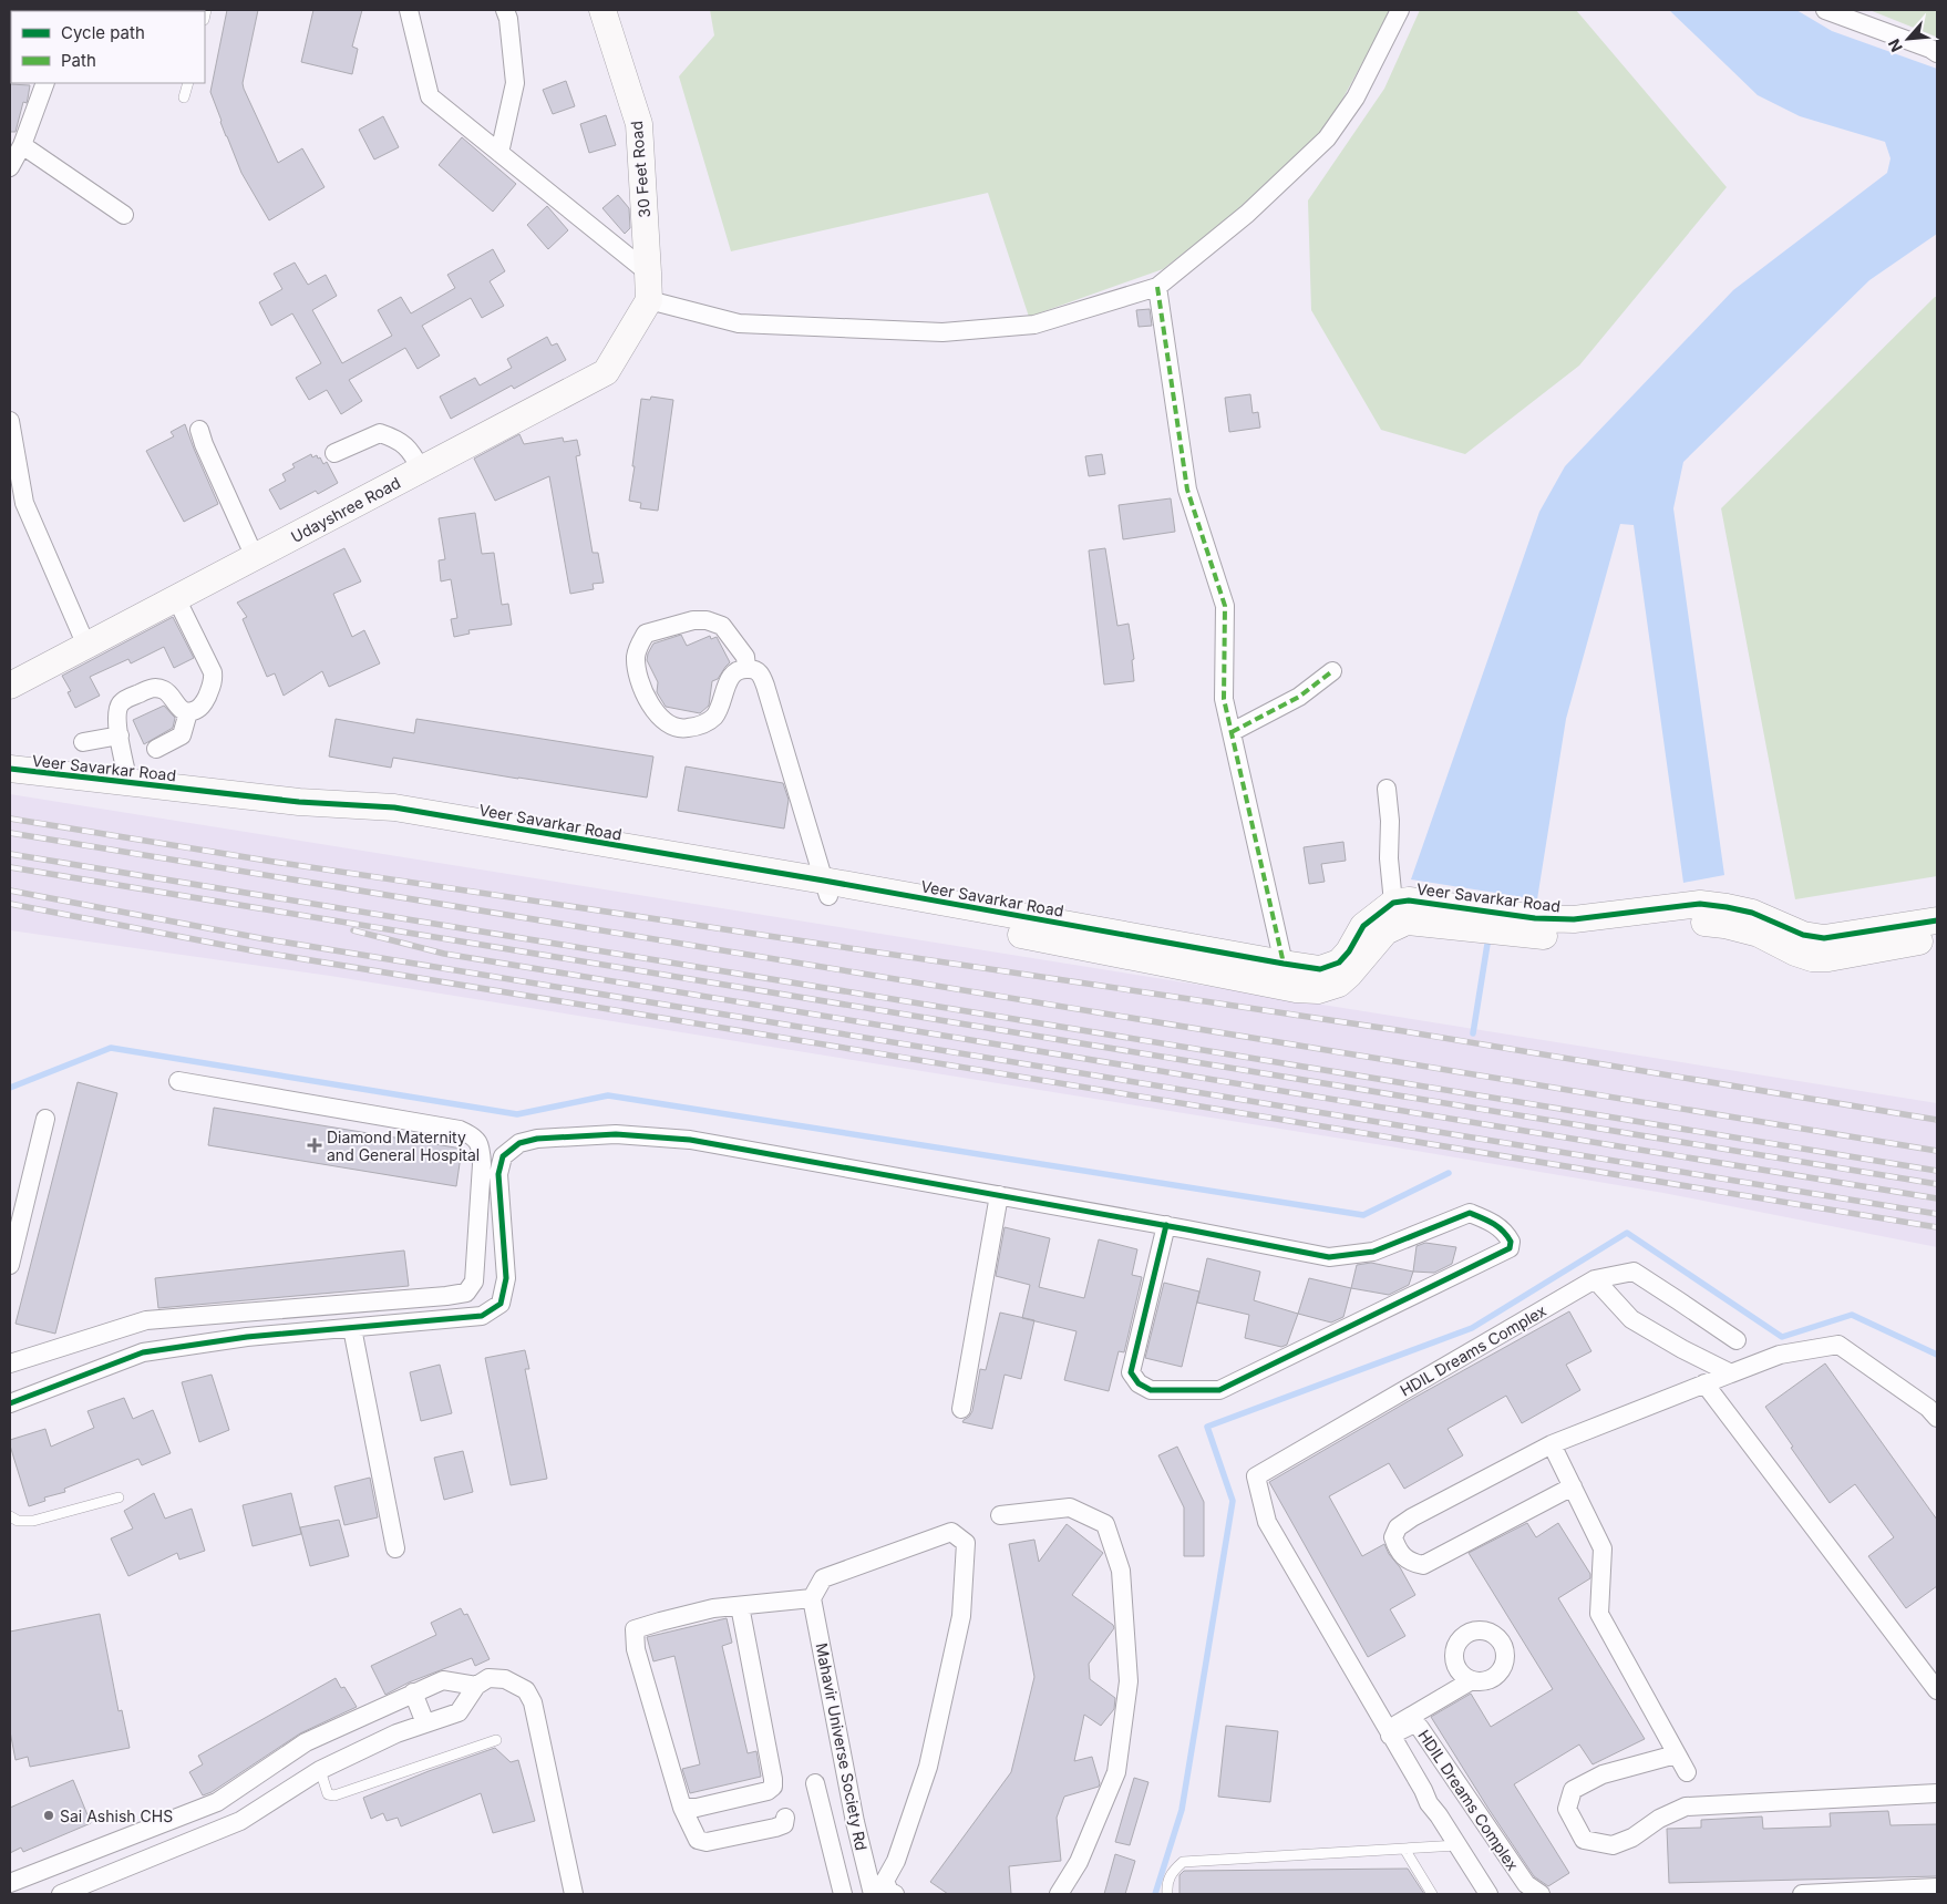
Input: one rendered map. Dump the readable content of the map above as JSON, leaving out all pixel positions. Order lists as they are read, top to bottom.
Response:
{
  "streets": {
    "street": [
      "30 Feet Road",
      "Udayshree Road",
      "Veer Savarkar Road",
      "HDIL Dreams Complex",
      "Mahavir Universe Society Rd"
    ]
  },
  "crossings": [
    ["30 Feet Road", "Udayshree Road"]
  ],
  "places": {
    "health": ["Diamond Maternity and General Hospital"],
    "other": ["Sai Ashish CHS"]
  },
  "legend": ["Cycle path", "Path"],
  "north": "bottom left"
}
